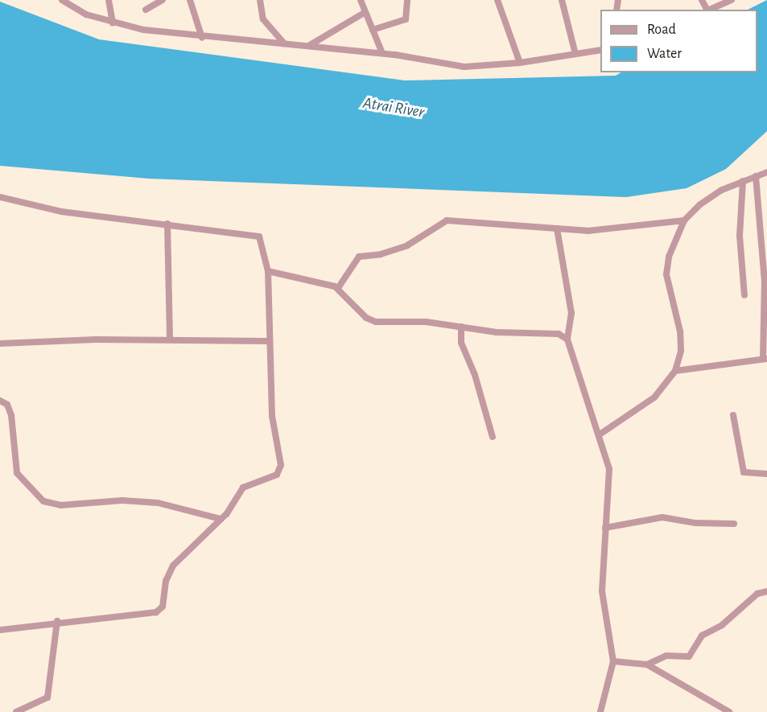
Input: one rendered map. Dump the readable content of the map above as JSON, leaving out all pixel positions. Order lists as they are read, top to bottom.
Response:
{
  "water": ["Atrai River"],
  "legend": ["Road", "Water"]
}
